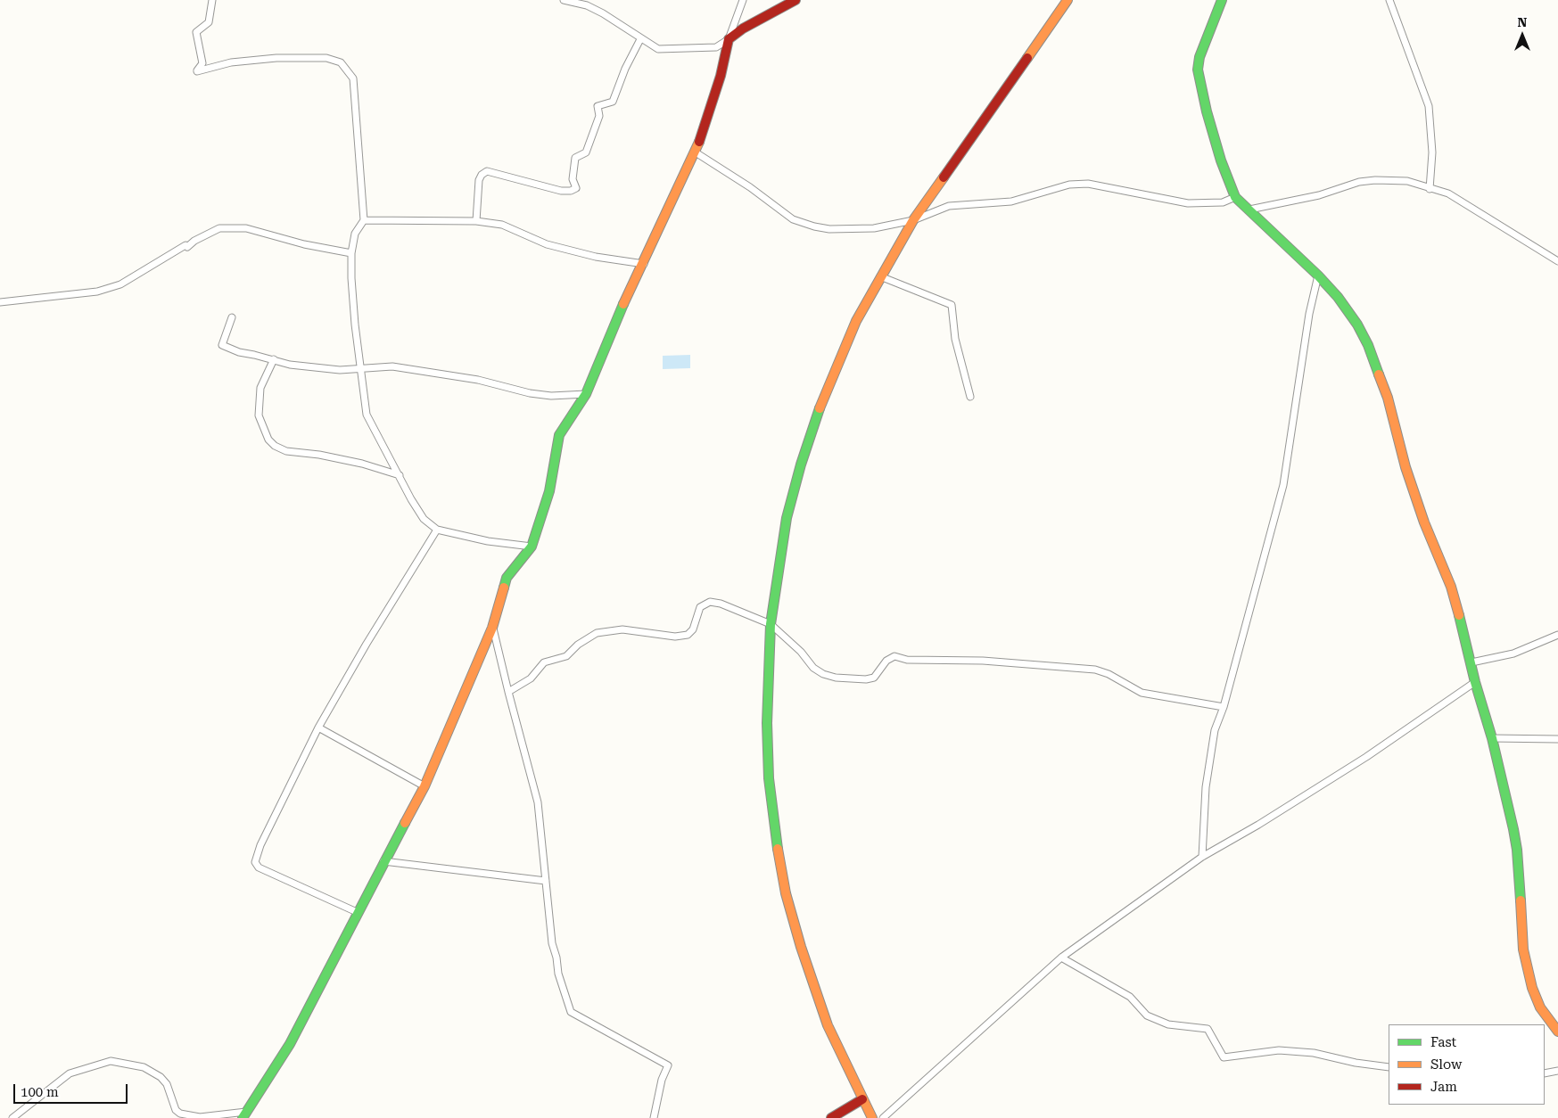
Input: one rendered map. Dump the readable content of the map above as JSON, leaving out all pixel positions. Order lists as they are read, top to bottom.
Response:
{
  "legend": ["Fast", "Slow", "Jam"],
  "scale_bar": "100 m",
  "north": "top"
}
